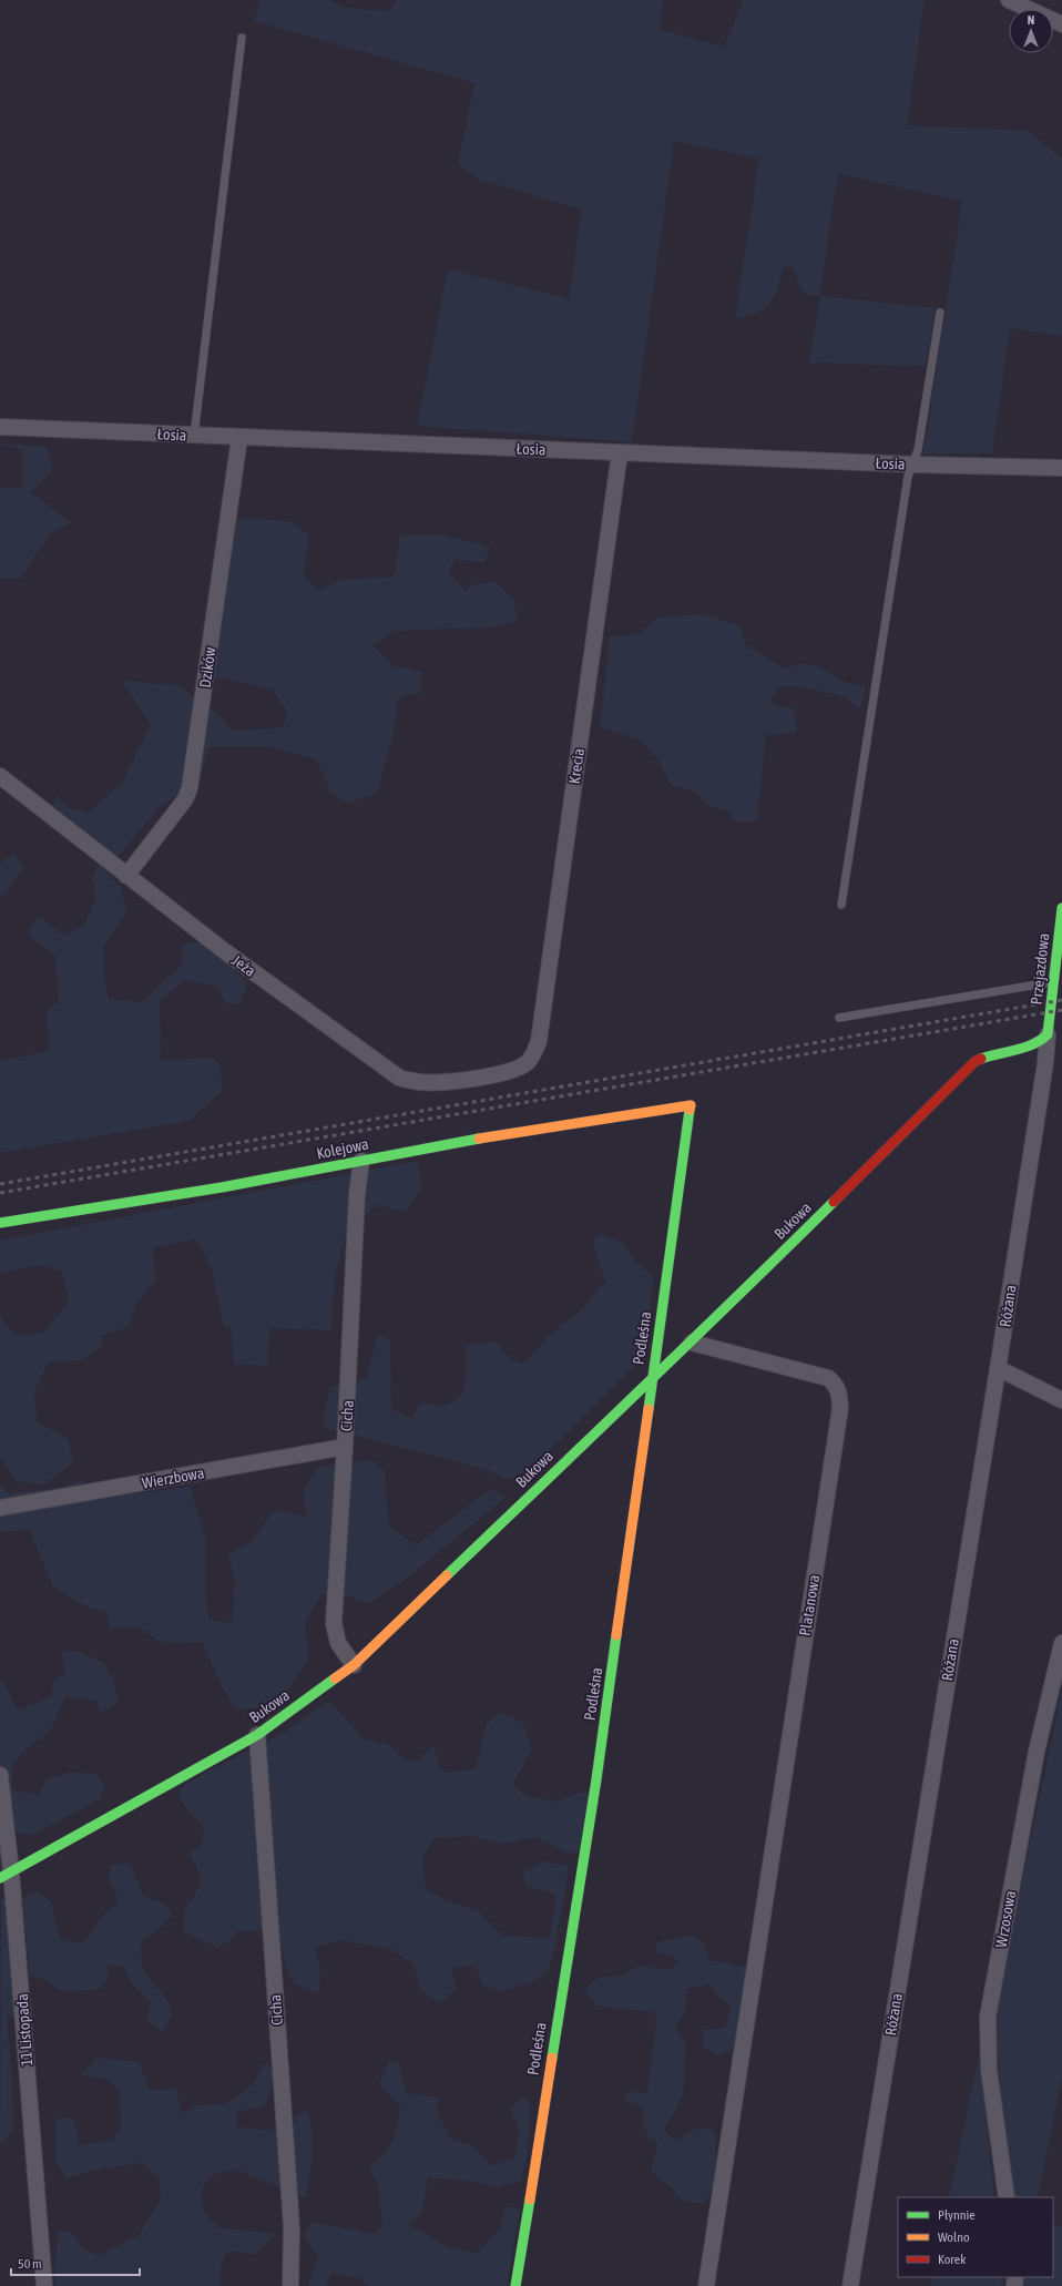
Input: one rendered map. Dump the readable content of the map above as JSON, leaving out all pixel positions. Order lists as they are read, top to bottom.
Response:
{
  "streets": {
    "street": [
      "Łosia",
      "Dzików",
      "Krecia",
      "Jeża",
      "Przejazdowa",
      "Kolejowa",
      "Bukowa",
      "Różana",
      "Podleśna",
      "Cicha",
      "Wierzbowa",
      "Platanowa",
      "Wrzosowa",
      "11 Listopada"
    ]
  },
  "crossings": [
    ["Łosia", "Dzików"],
    ["Łosia", "Krecia"],
    ["Dzików", "Jeża"],
    ["Krecia", "Jeża"],
    ["Przejazdowa", "Bukowa"],
    ["Przejazdowa", "Różana"],
    ["Kolejowa", "Podleśna"],
    ["Kolejowa", "Cicha"],
    ["Bukowa", "Różana"],
    ["Bukowa", "Podleśna"],
    ["Bukowa", "Cicha"],
    ["Bukowa", "Platanowa"],
    ["Bukowa", "11 Listopada"],
    ["Cicha", "Wierzbowa"]
  ],
  "legend": ["Płynnie", "Wolno", "Korek"],
  "scale_bar": "50 m",
  "north": "top"
}
